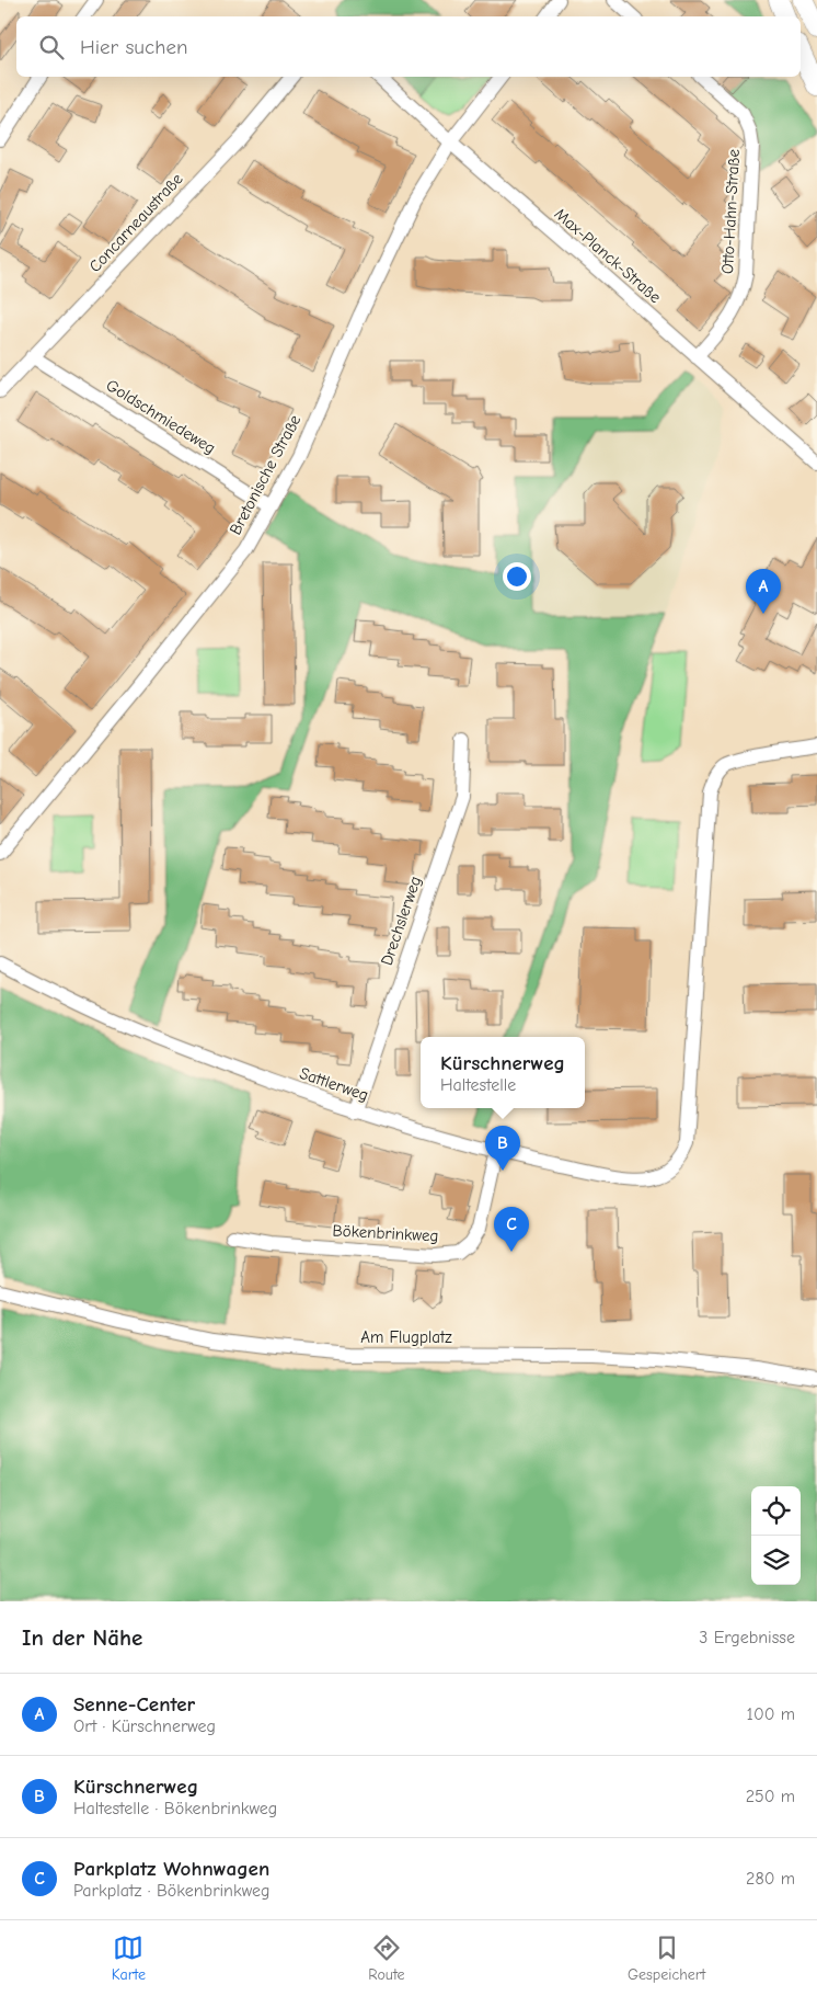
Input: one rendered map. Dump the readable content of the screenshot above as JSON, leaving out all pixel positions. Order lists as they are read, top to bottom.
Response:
{
  "streets": {
    "street": [
      "Otto-Hahn-Straße",
      "Concarneaustraße",
      "Max-Planck-Straße",
      "Goldschmiedeweg",
      "Bretonische Straße",
      "Drechslerweg",
      "Sattlerweg",
      "Bökenbrinkweg",
      "Am Flugplatz"
    ]
  },
  "crossings": [
    ["Otto-Hahn-Straße", "Max-Planck-Straße"],
    ["Concarneaustraße", "Goldschmiedeweg"],
    ["Max-Planck-Straße", "Bretonische Straße"],
    ["Goldschmiedeweg", "Bretonische Straße"],
    ["Drechslerweg", "Sattlerweg"],
    ["Sattlerweg", "Bökenbrinkweg"]
  ],
  "page": {
    "search": "Hier suchen",
    "pins": ["A", "B", "C"],
    "popup": ["Kürschnerweg", "Haltestelle"],
    "heading": ["In der Nähe", "3 Ergebnisse"],
    "list": [
      {
        "mark": "A",
        "name": "Senne-Center",
        "note": "Ort · Kürschnerweg",
        "value": "100 m"
      },
      {
        "mark": "B",
        "name": "Kürschnerweg",
        "note": "Haltestelle · Bökenbrinkweg",
        "value": "250 m"
      },
      {
        "mark": "C",
        "name": "Parkplatz Wohnwagen",
        "note": "Parkplatz · Bökenbrinkweg",
        "value": "280 m"
      }
    ],
    "nav": ["Karte", "Route", "Gespeichert"]
  }
}
